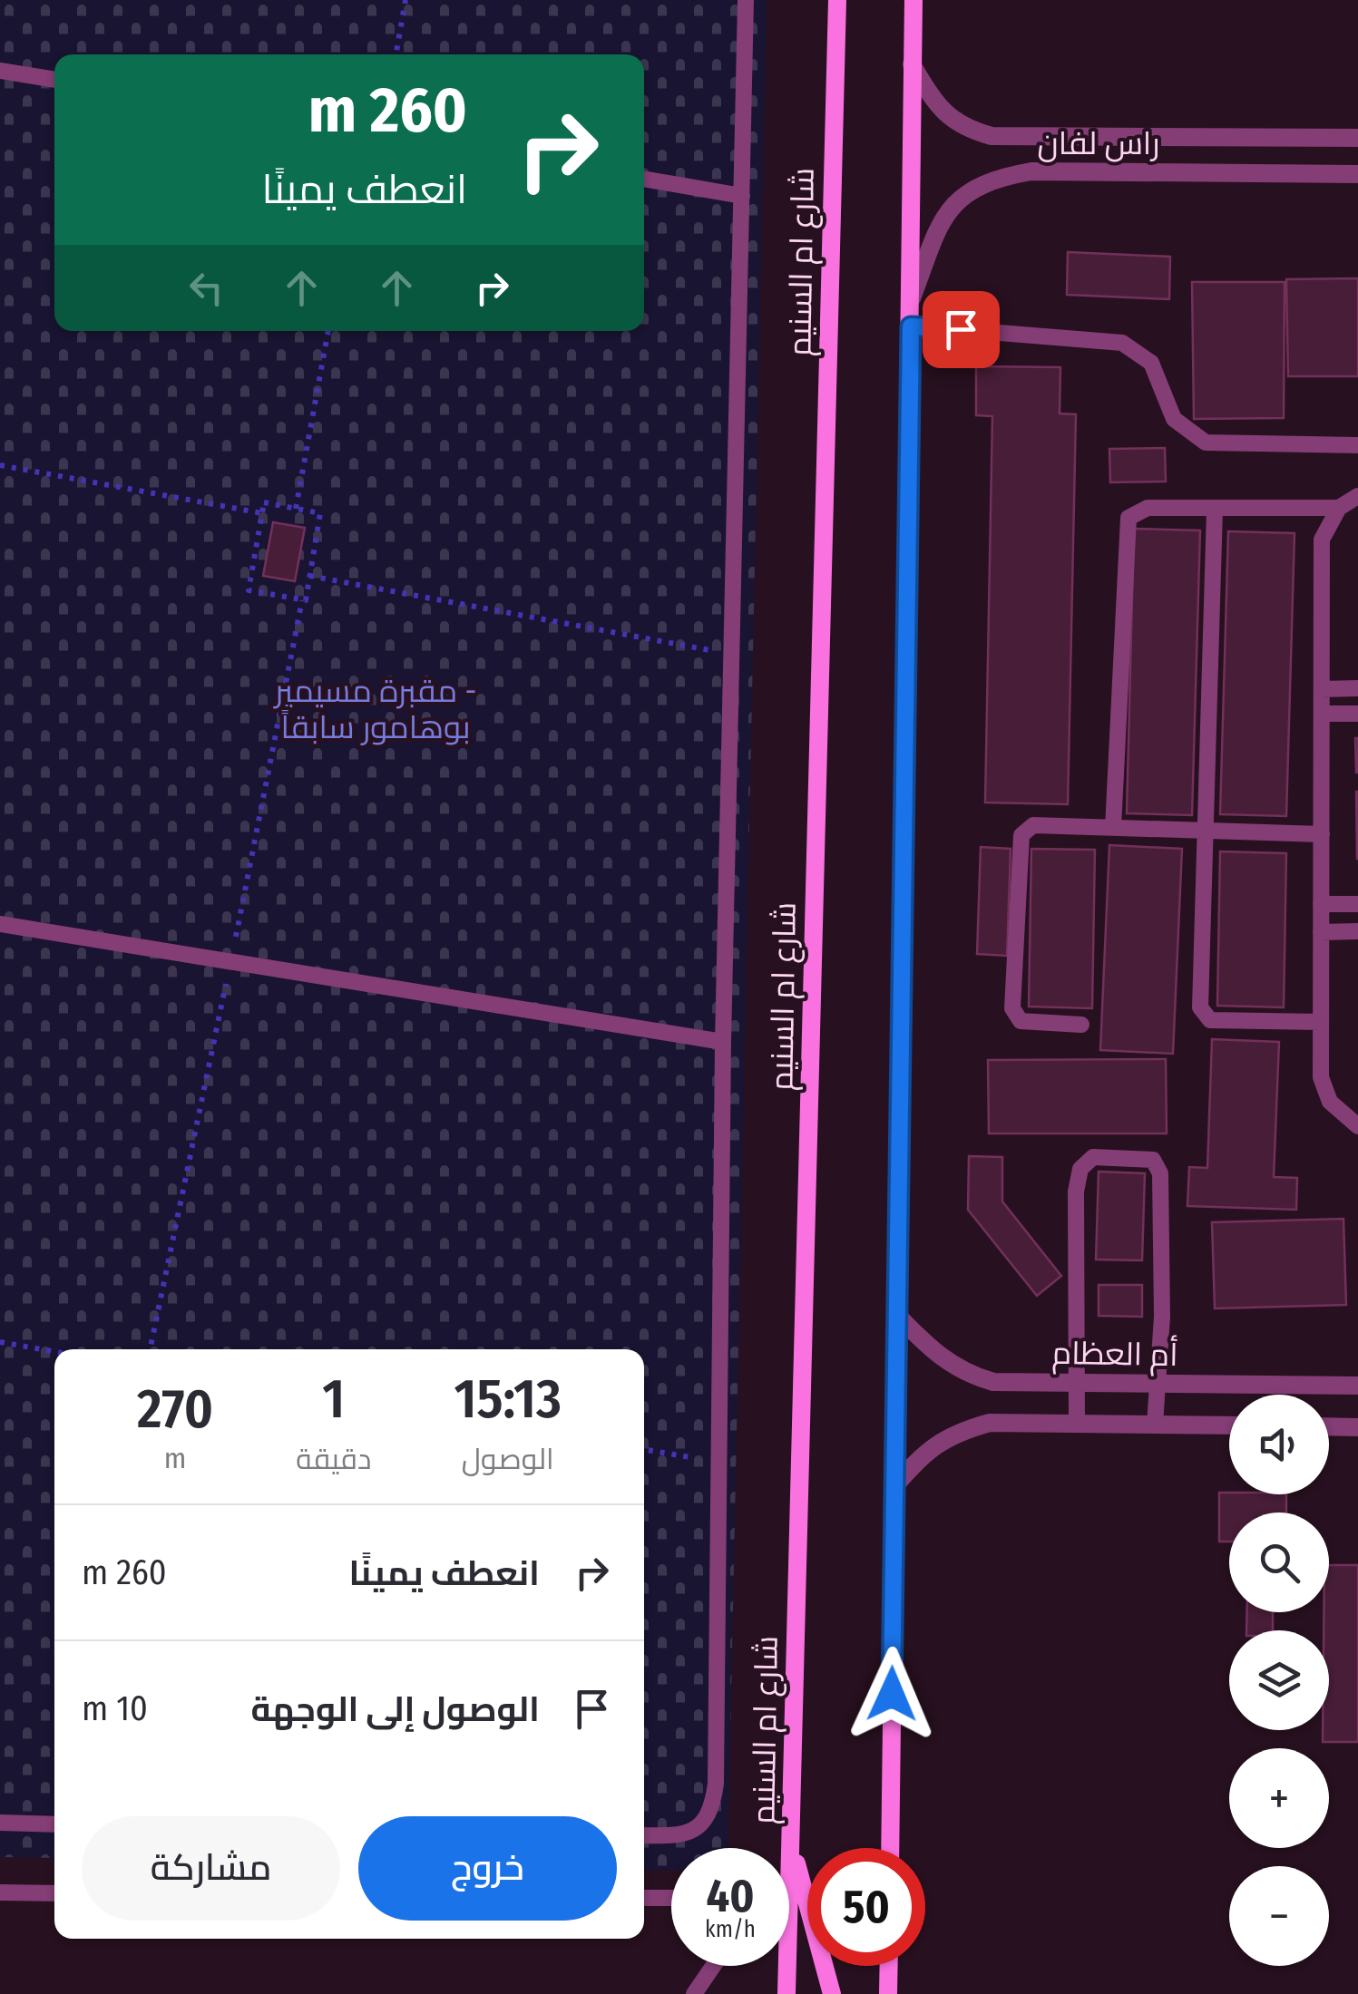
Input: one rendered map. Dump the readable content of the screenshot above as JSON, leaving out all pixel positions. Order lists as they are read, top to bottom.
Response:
{
  "streets": {
    "main road": ["شارع ام السنيم"],
    "street": ["راس لفان", "أم العظام"]
  },
  "parks": ["مقبرة مسيمير - بوهامور سابقاً"],
  "page": {
    "turn": ["260 m", "انعطف يمينًا"],
    "eta": [
      "15:13",
      "الوصول",
      "1",
      "دقيقة",
      "270",
      "m"
    ],
    "map_buttons": ["+", "−"],
    "list": [
      {
        "name": "انعطف يمينًا",
        "value": "260 m"
      },
      {
        "name": "الوصول إلى الوجهة",
        "value": "10 m"
      }
    ],
    "buttons": ["خروج", "مشاركة"],
    "speed": "40 km/h",
    "limit": "50"
  }
}
